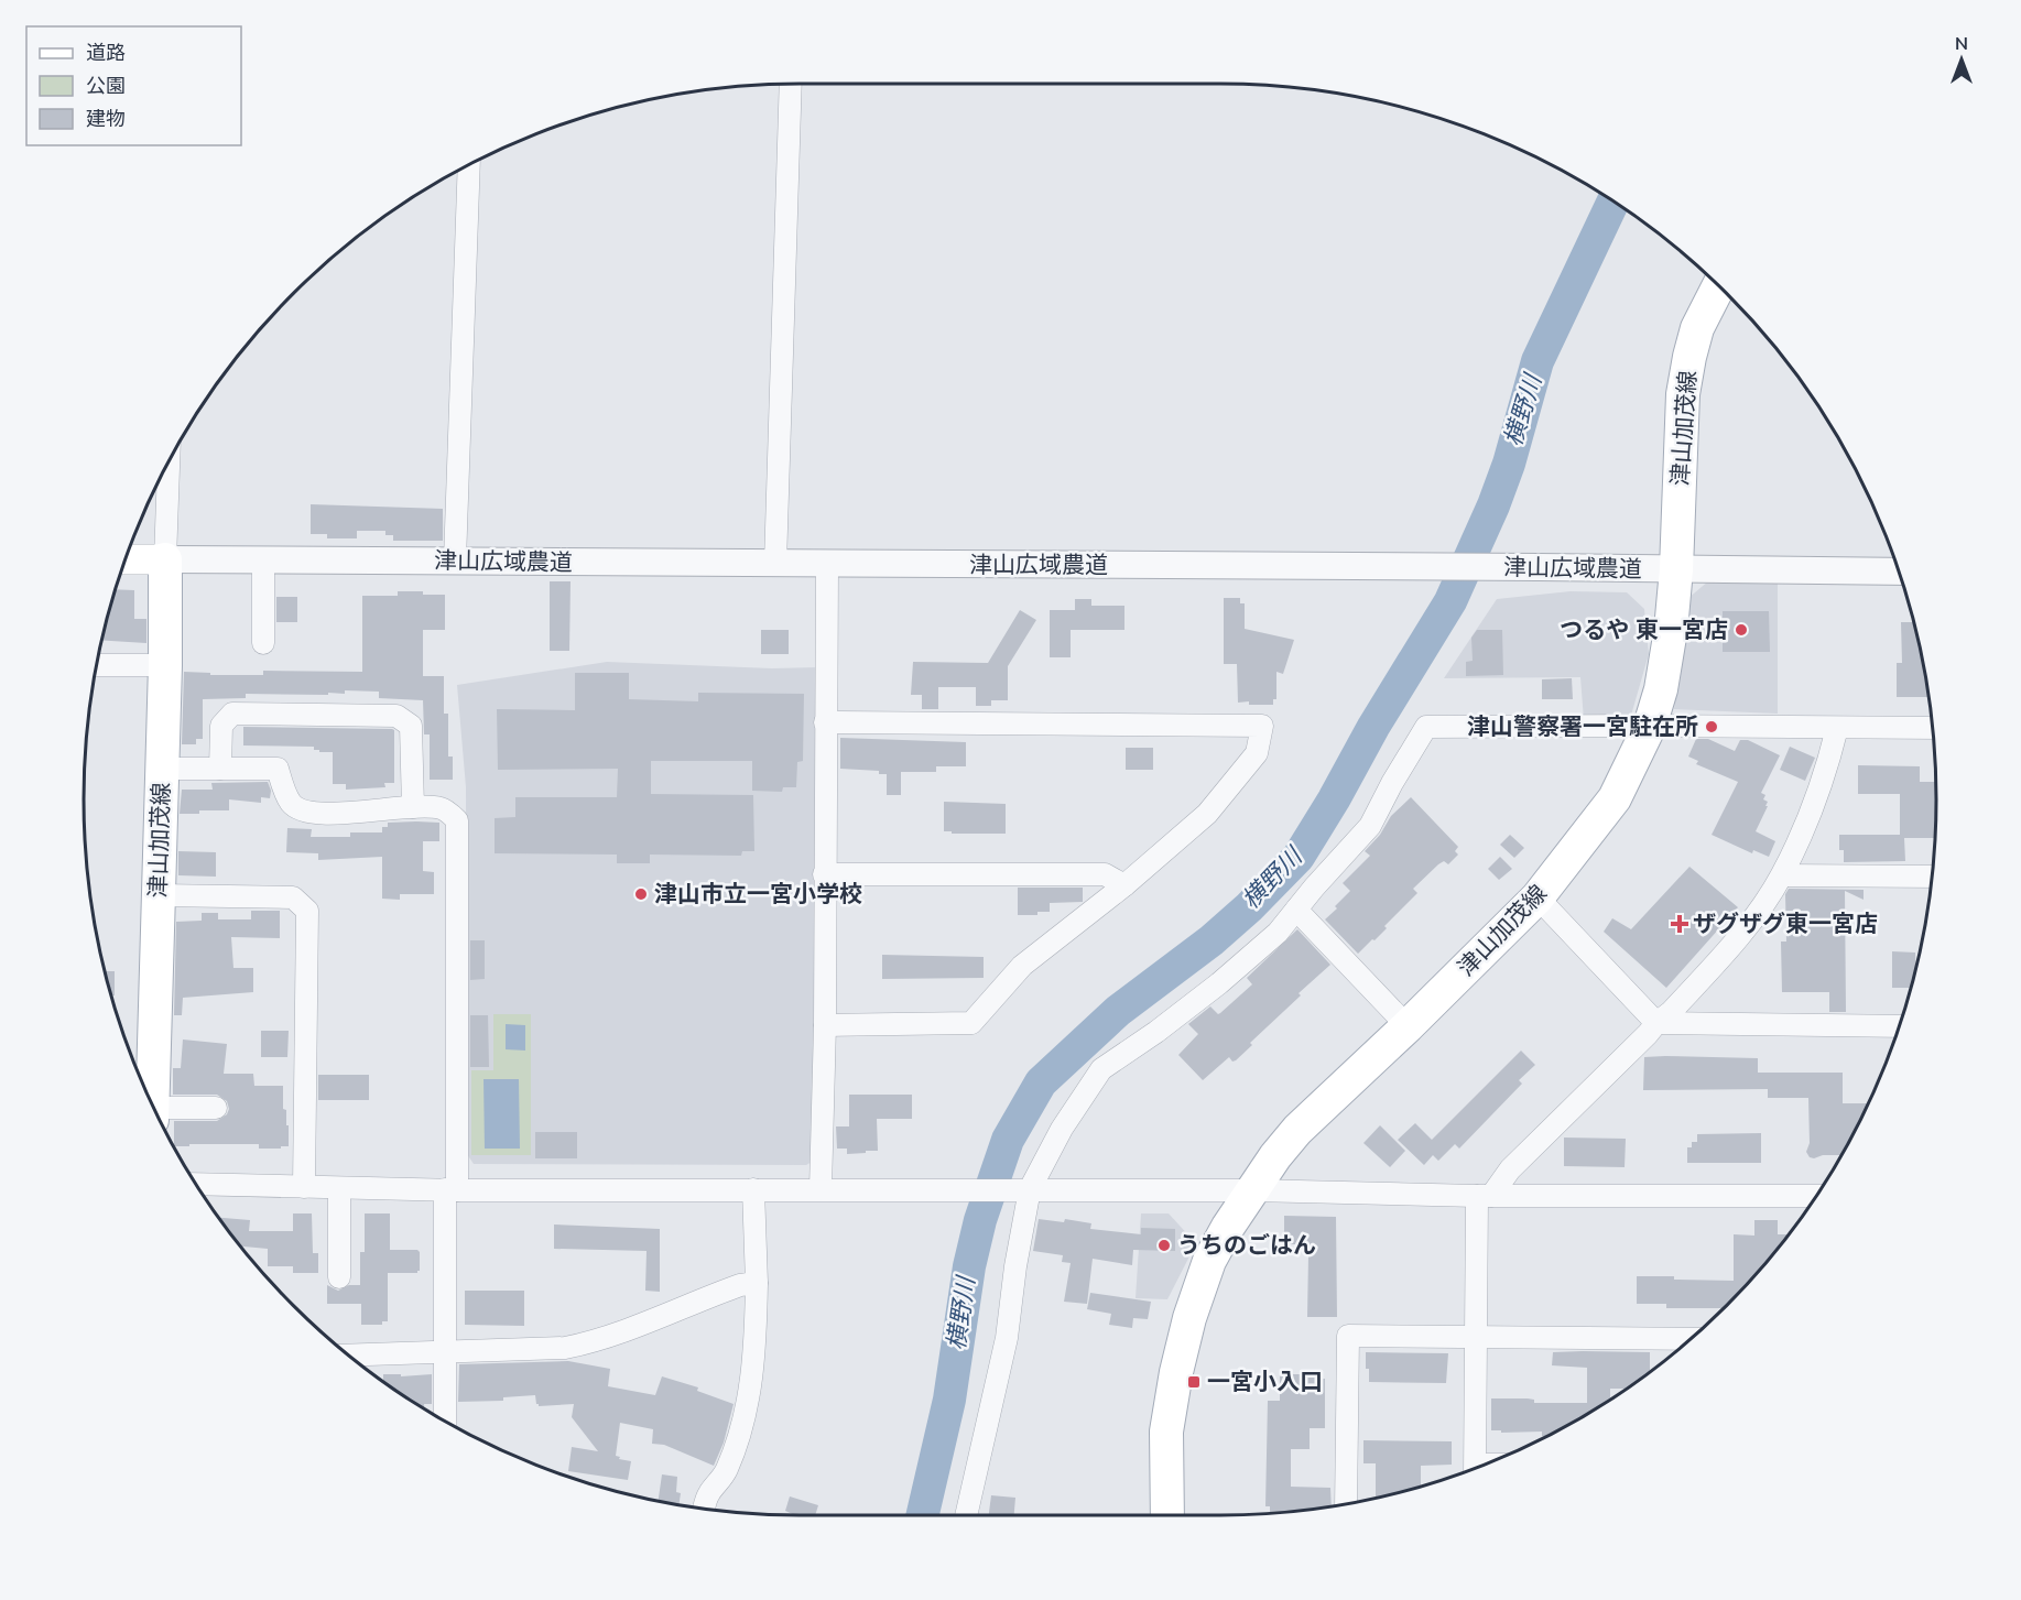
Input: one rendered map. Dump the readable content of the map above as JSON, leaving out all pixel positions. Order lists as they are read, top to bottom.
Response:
{
  "streets": {
    "main road": ["津山加茂線"],
    "street": ["津山広域農道"]
  },
  "crossings": [
    ["津山加茂線", "津山広域農道"]
  ],
  "water": ["横野川"],
  "places": {
    "other": [
      "つるや 東一宮店",
      "津山警察署一宮駐在所",
      "津山市立一宮小学校",
      "うちのごはん"
    ],
    "health": ["ザグザグ東一宮店"],
    "transit": ["一宮小入口"]
  },
  "legend": ["道路", "公園", "建物"],
  "north": "top"
}
